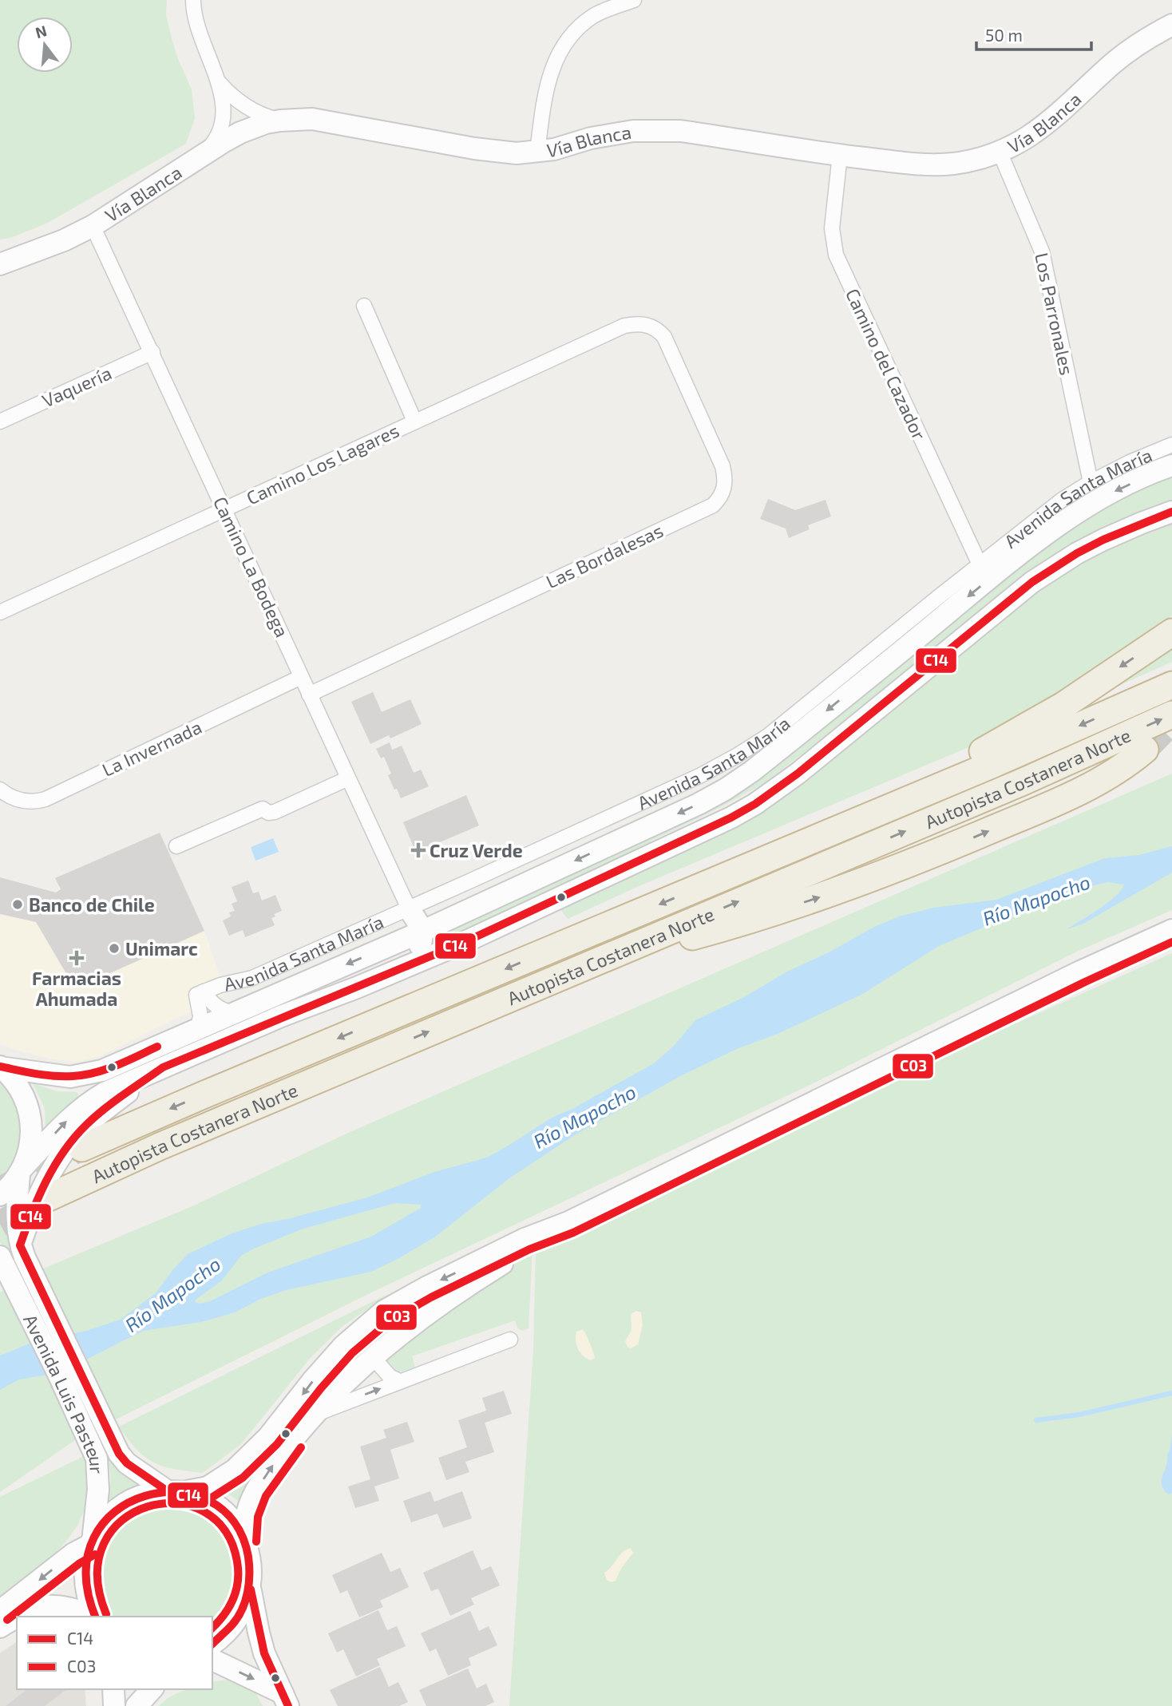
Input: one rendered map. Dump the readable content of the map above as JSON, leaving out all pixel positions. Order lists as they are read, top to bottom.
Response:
{
  "streets": {
    "highway": ["Autopista Costanera Norte"],
    "main road": ["Vía Blanca", "Avenida Santa María", "Avenida Luis Pasteur"],
    "street": [
      "Los Parronales",
      "Camino del Cazador",
      "Vaquería",
      "Camino Los Lagares",
      "Las Bordalesas",
      "Camino La Bodega",
      "La Invernada"
    ]
  },
  "crossings": [
    ["Vía Blanca", "Los Parronales"],
    ["Vía Blanca", "Camino del Cazador"],
    ["Vía Blanca", "Camino La Bodega"],
    ["Los Parronales", "Avenida Santa María"],
    ["Camino del Cazador", "Avenida Santa María"],
    ["Vaquería", "Camino La Bodega"],
    ["Camino Los Lagares", "Las Bordalesas"],
    ["Camino Los Lagares", "Camino La Bodega"],
    ["Avenida Santa María", "Camino La Bodega"],
    ["Las Bordalesas", "Camino La Bodega"],
    ["Camino La Bodega", "La Invernada"]
  ],
  "water": ["Río Mapocho"],
  "places": {
    "health": ["Cruz Verde", "Farmacias Ahumada"],
    "other": ["Banco de Chile", "Unimarc"]
  },
  "lines": ["transit line C14", "transit line C03"],
  "legend": ["C14", "C03"],
  "scale_bar": "50 m",
  "north": "top"
}
